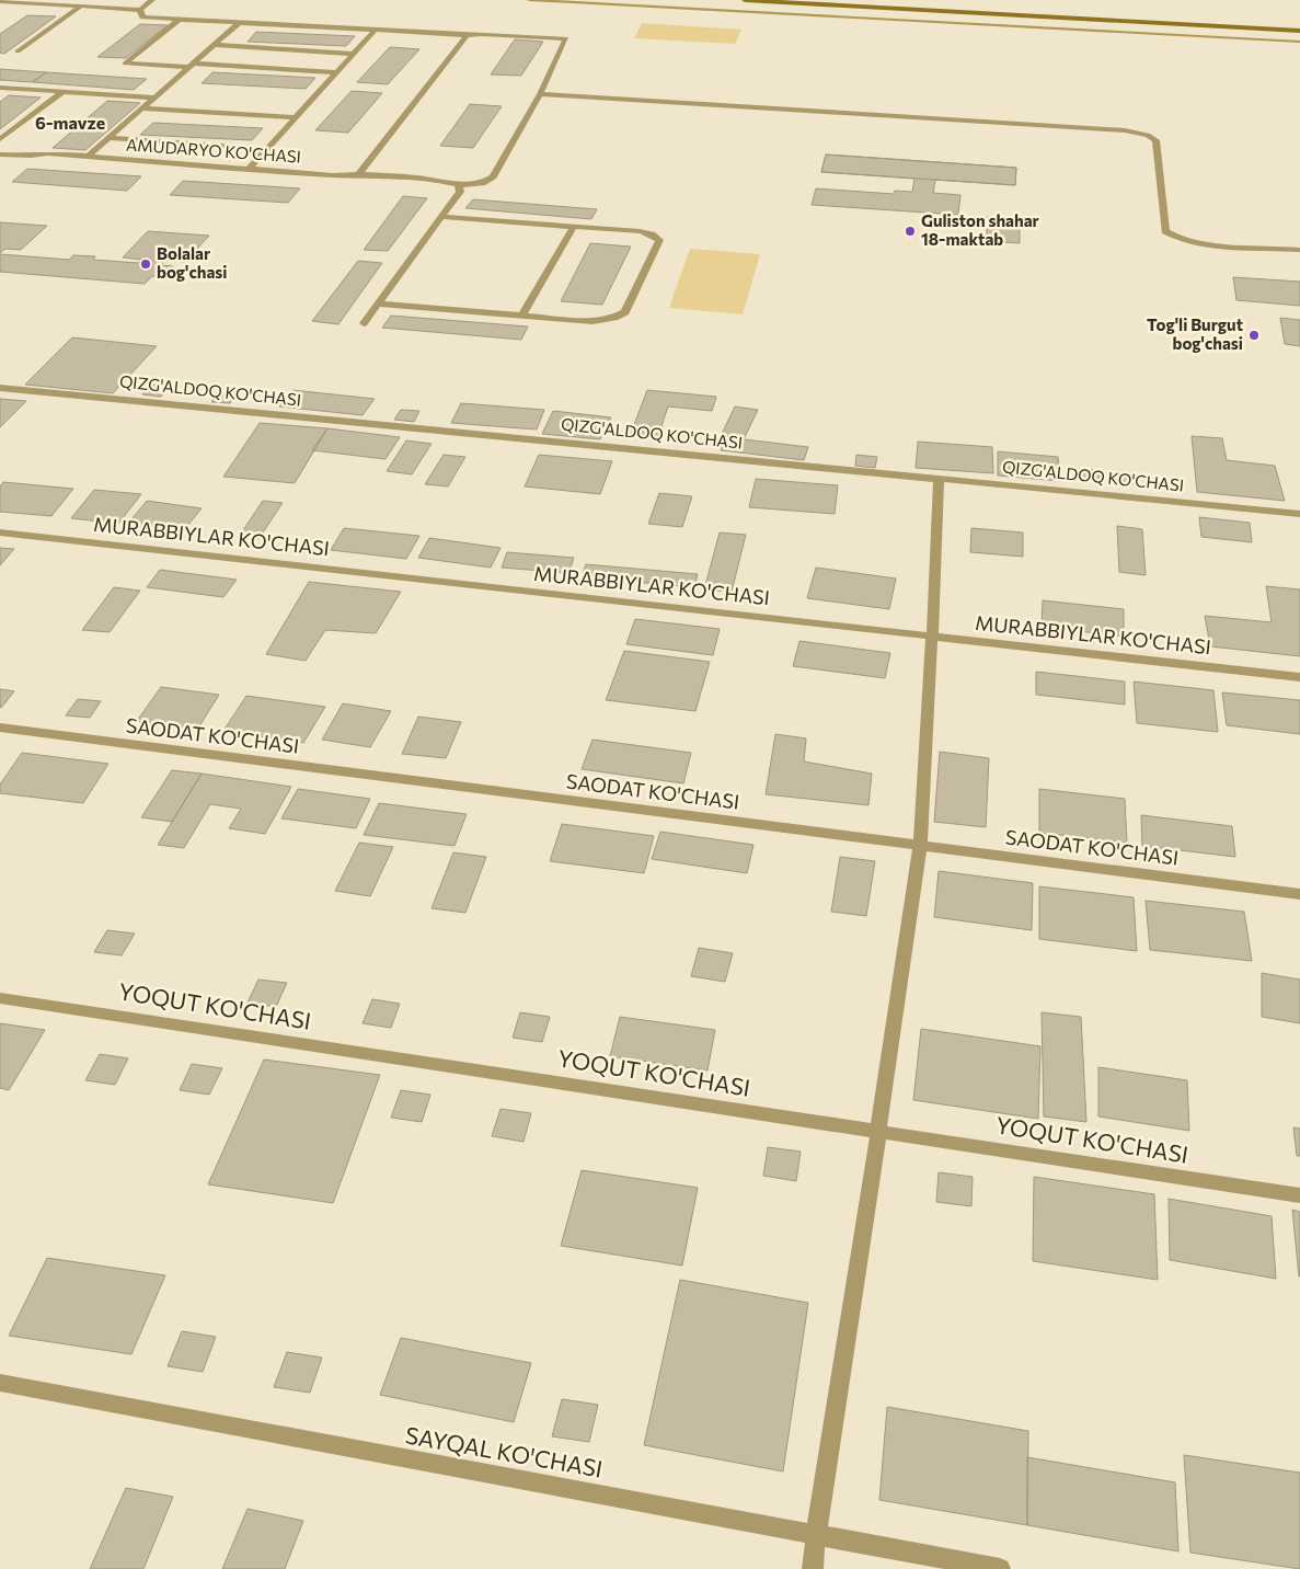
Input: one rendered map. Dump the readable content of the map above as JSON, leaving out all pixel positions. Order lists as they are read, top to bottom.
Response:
{
  "streets": {
    "street": [
      "AMUDARYO KO'CHASI",
      "QIZG'ALDOQ KO'CHASI",
      "MURABBIYLAR KO'CHASI",
      "SAODAT KO'CHASI",
      "YOQUT KO'CHASI",
      "SAYQAL KO'CHASI"
    ]
  },
  "districts": ["6-mavze"],
  "places": ["Guliston shahar 18-maktab", "Bolalar bog'chasi", "Tog'li Burgut bog'chasi"]
}
